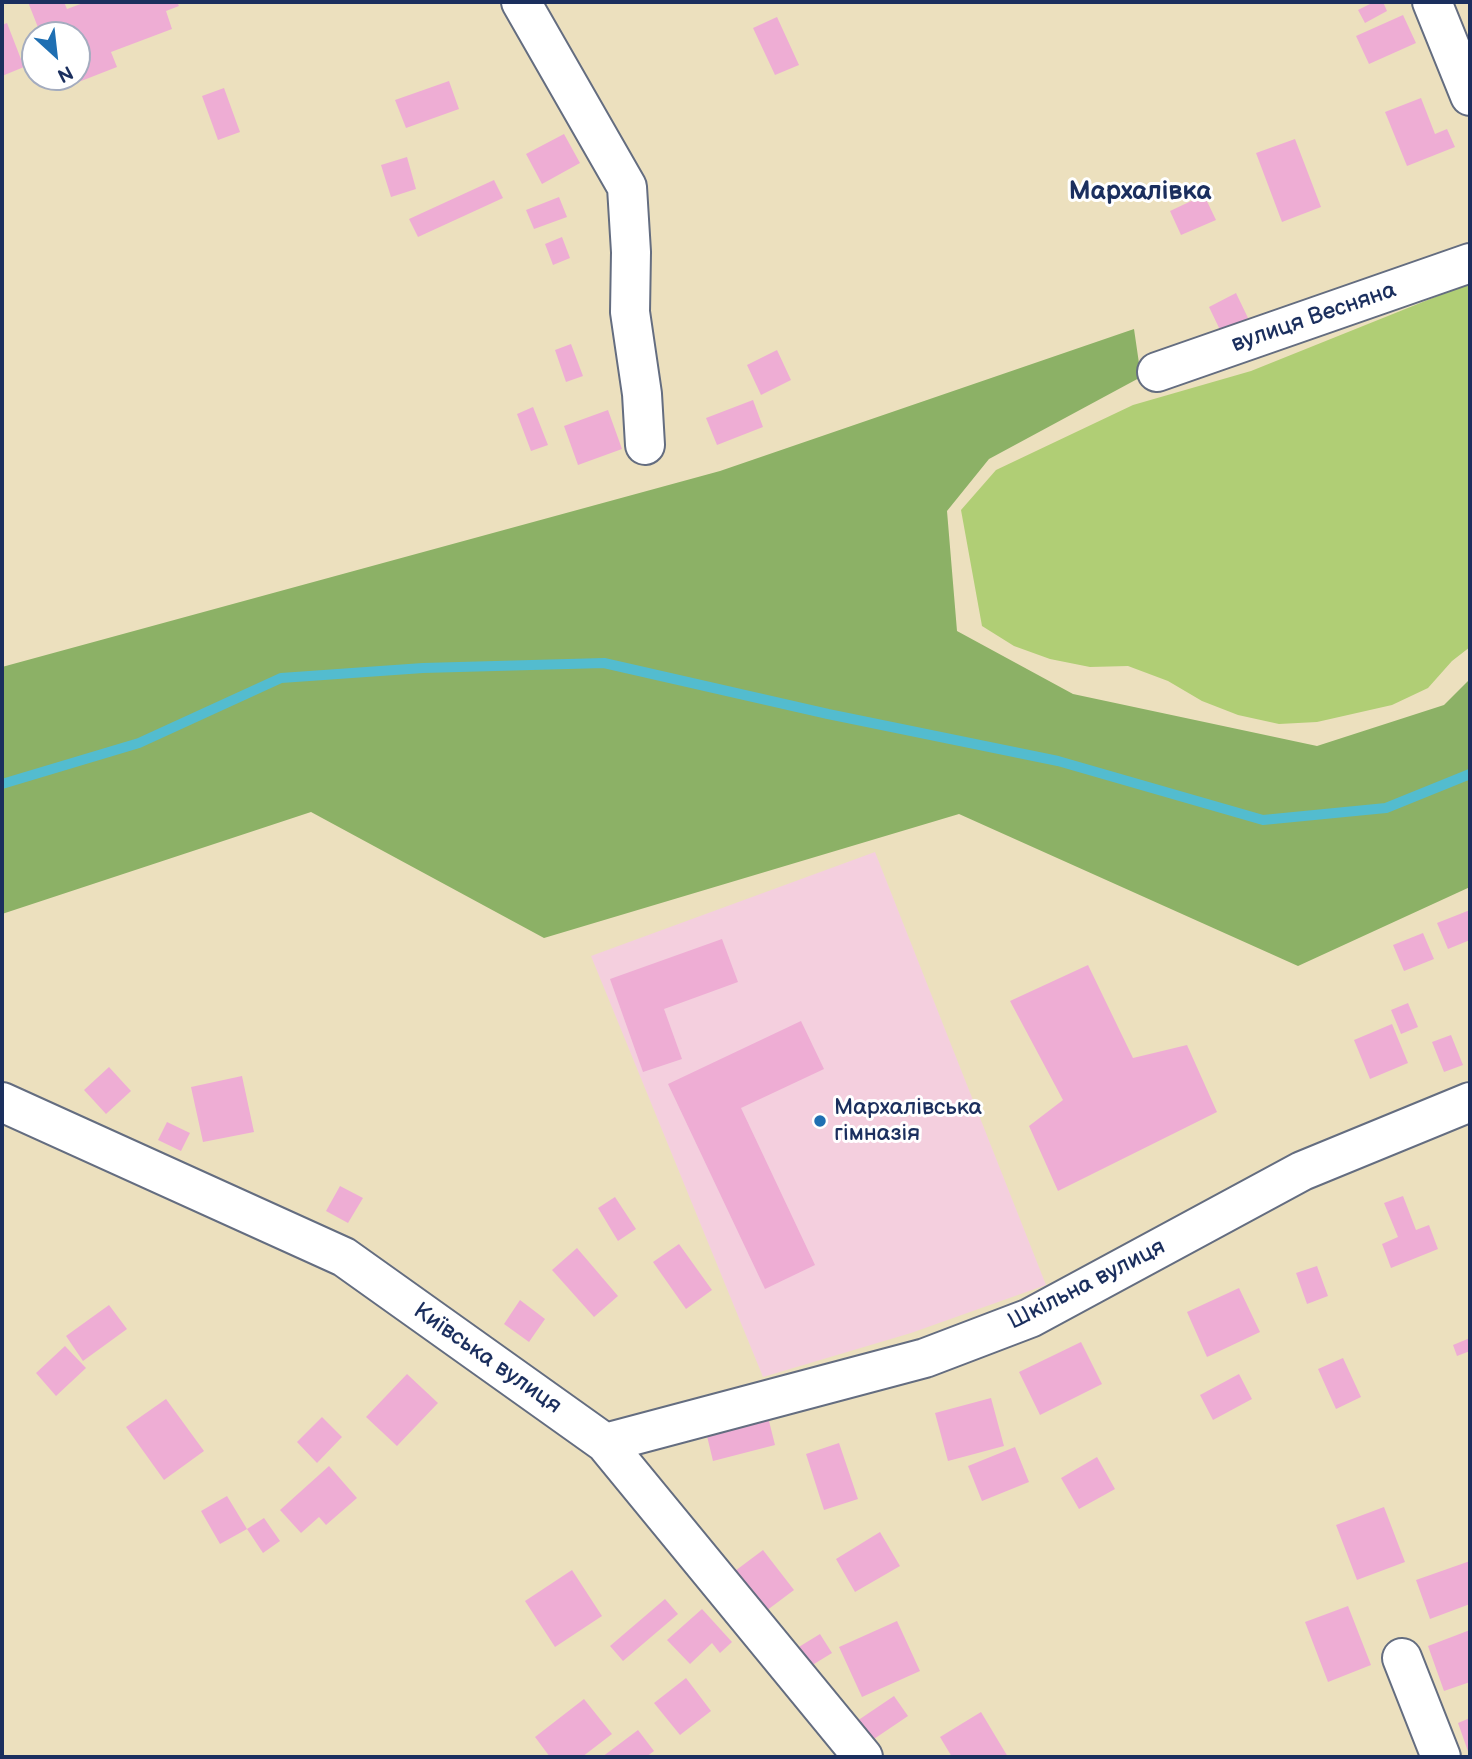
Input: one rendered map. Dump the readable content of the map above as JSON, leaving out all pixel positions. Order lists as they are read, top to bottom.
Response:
{
  "streets": {
    "street": ["вулиця Весняна", "Шкільна вулиця", "Київська вулиця"]
  },
  "crossings": [
    ["Шкільна вулиця", "Київська вулиця"]
  ],
  "districts": ["Мархалівка"],
  "places": ["Мархалівська гімназія"],
  "north": "bottom right"
}
